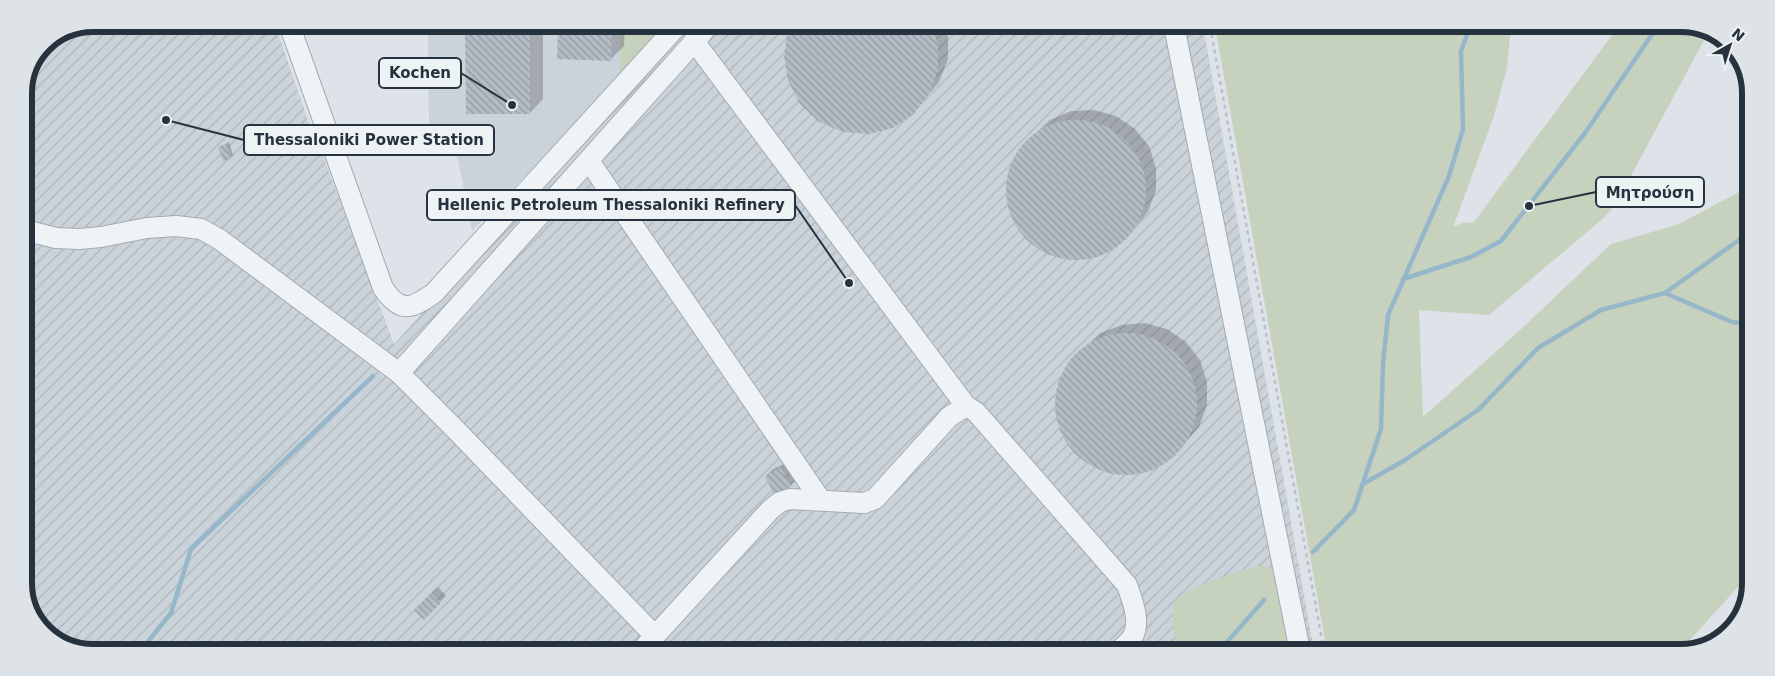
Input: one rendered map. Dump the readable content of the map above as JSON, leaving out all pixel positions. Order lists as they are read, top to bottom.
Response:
{
  "places": [
    "Kochen",
    "Thessaloniki Power Station",
    "Μητρούση",
    "Hellenic Petroleum Thessaloniki Refinery"
  ],
  "north": "top right"
}
